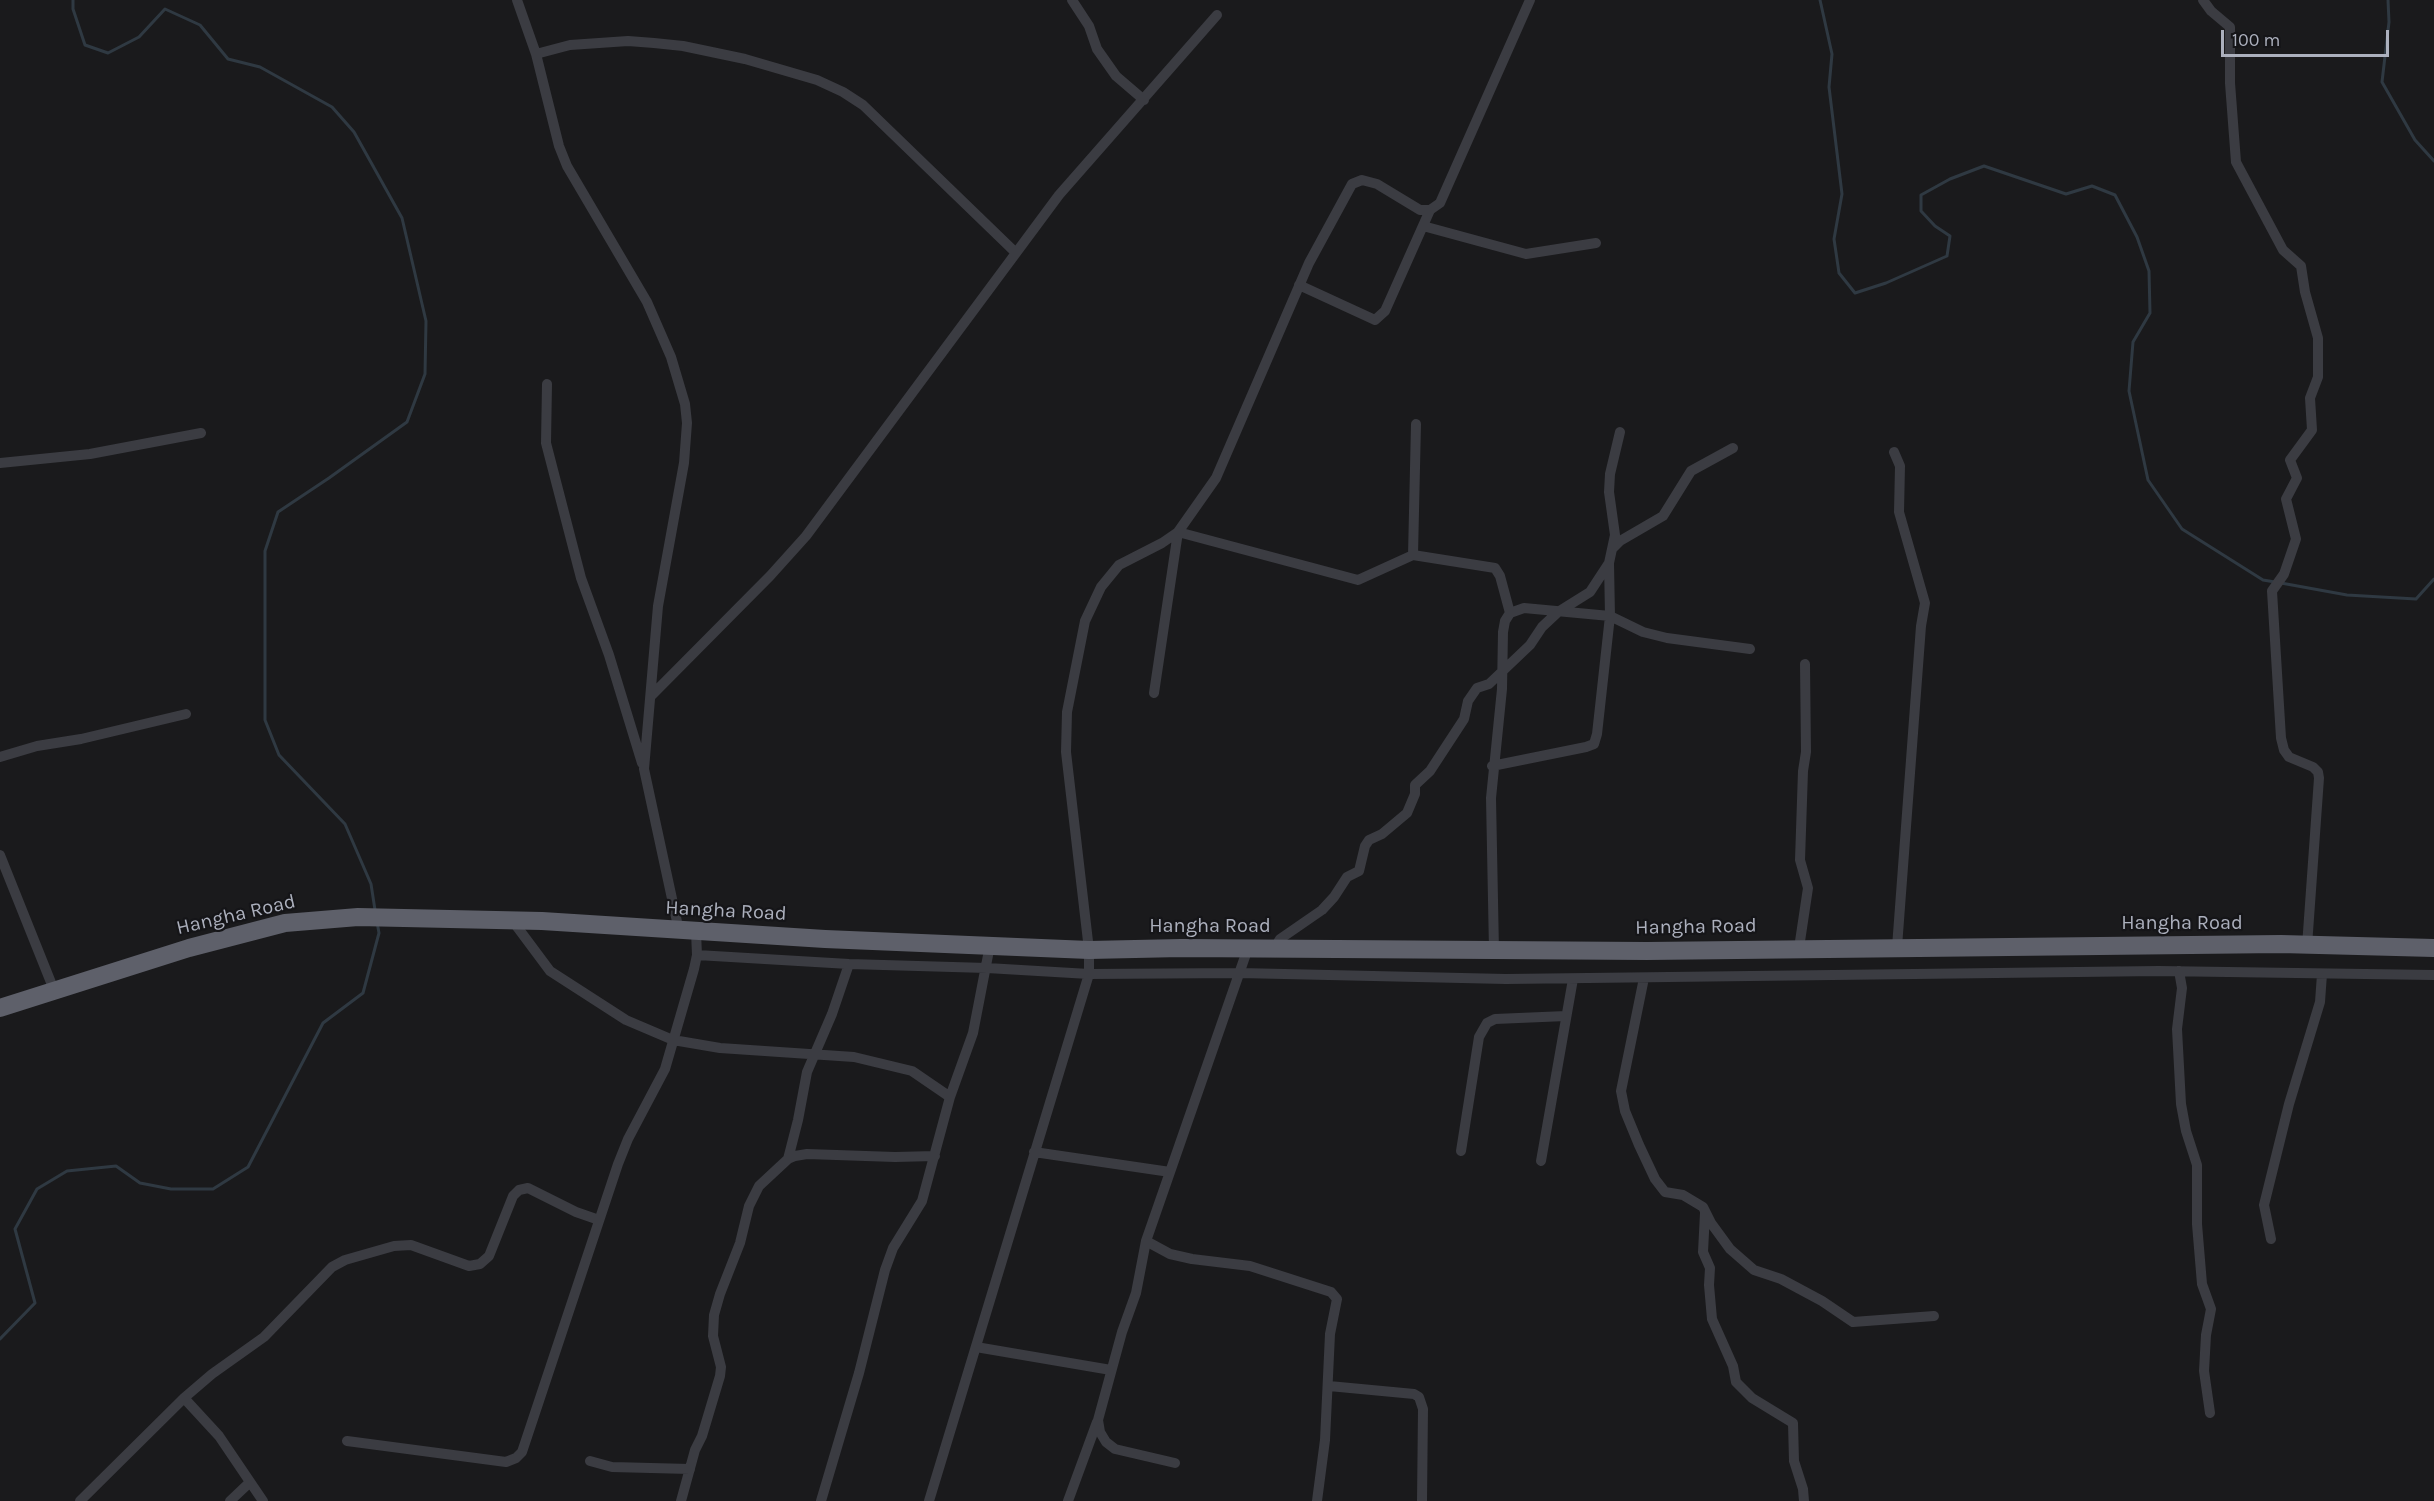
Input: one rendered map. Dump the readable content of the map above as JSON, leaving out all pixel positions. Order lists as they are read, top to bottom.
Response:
{
  "streets": {
    "highway": ["Hangha Road"]
  },
  "scale_bar": "100 m"
}
